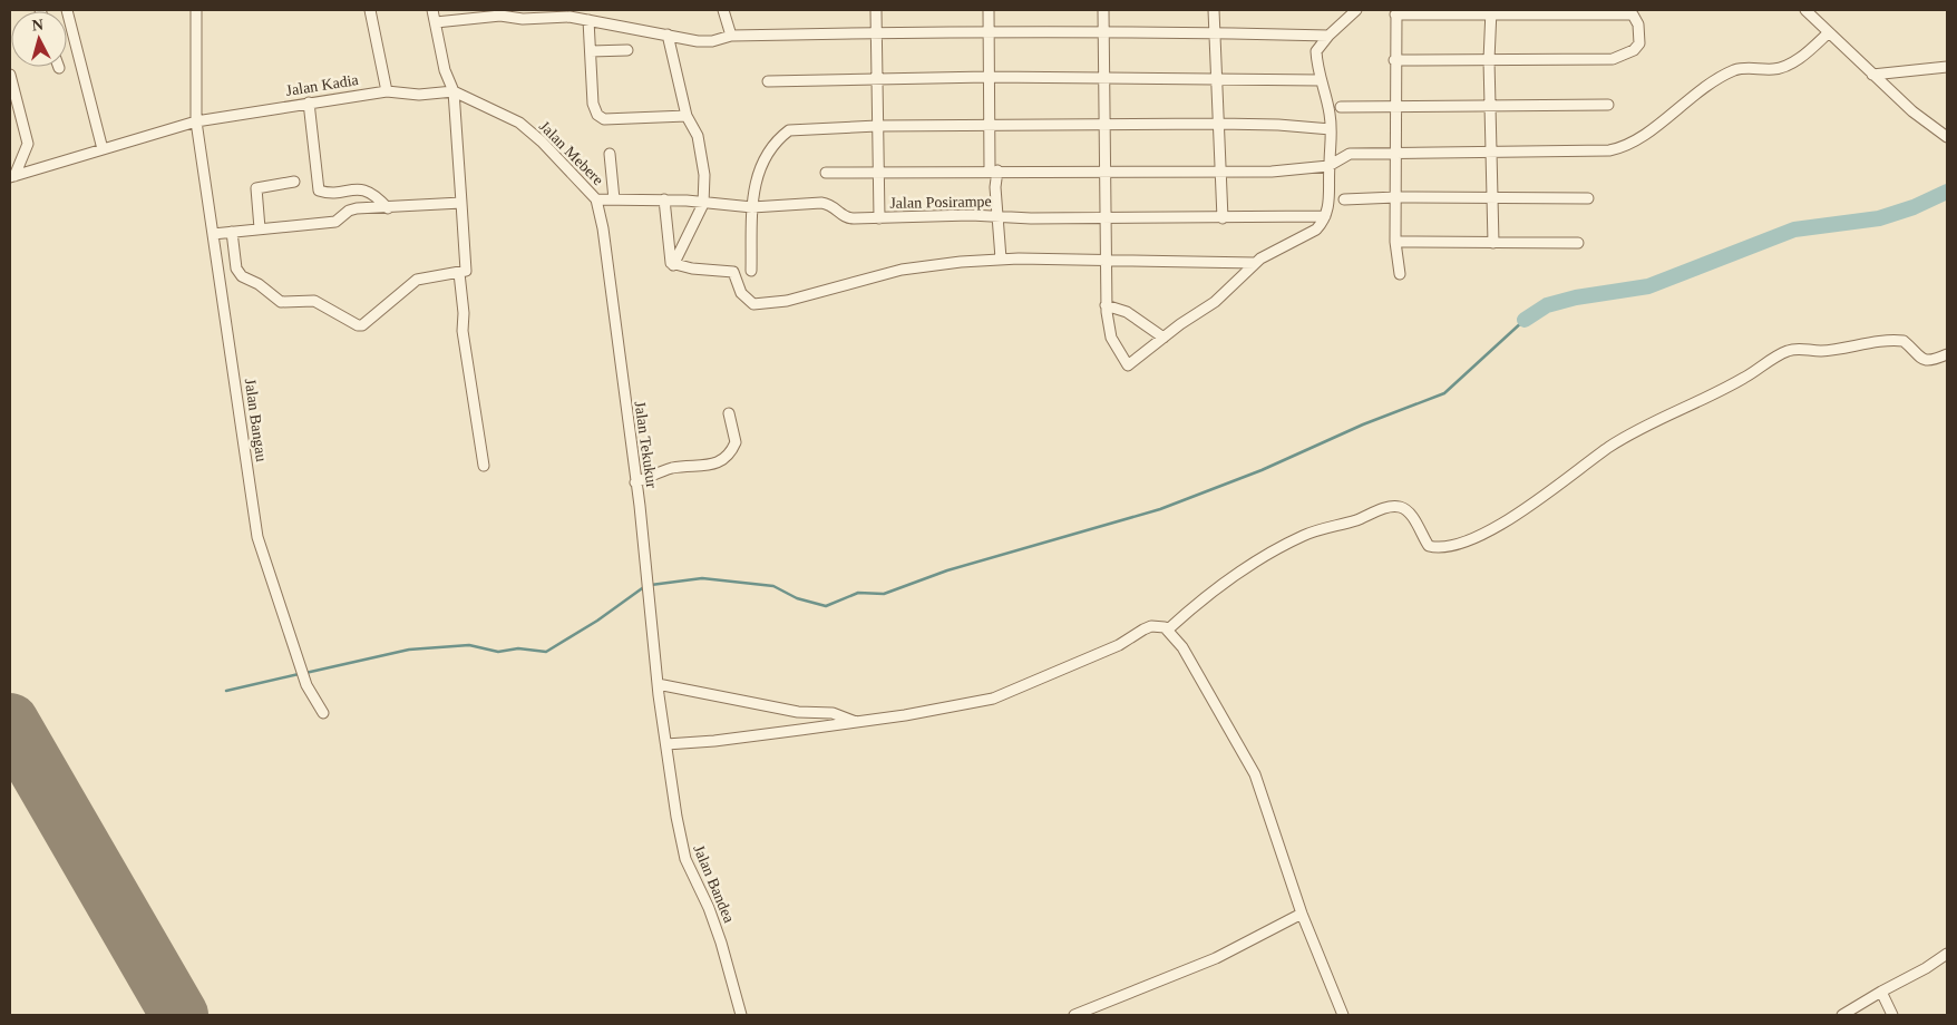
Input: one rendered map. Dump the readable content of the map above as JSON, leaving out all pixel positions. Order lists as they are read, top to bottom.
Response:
{
  "streets": {
    "street": [
      "Jalan Kadia",
      "Jalan Mebere",
      "Jalan Posirampe",
      "Jalan Bangau",
      "Jalan Tekukur",
      "Jalan Bandea"
    ]
  },
  "crossings": [
    ["Jalan Kadia", "Jalan Mebere"],
    ["Jalan Kadia", "Jalan Bangau"],
    ["Jalan Mebere", "Jalan Posirampe"],
    ["Jalan Mebere", "Jalan Tekukur"],
    ["Jalan Posirampe", "Jalan Tekukur"],
    ["Jalan Tekukur", "Jalan Bandea"]
  ],
  "north": "top"
}
